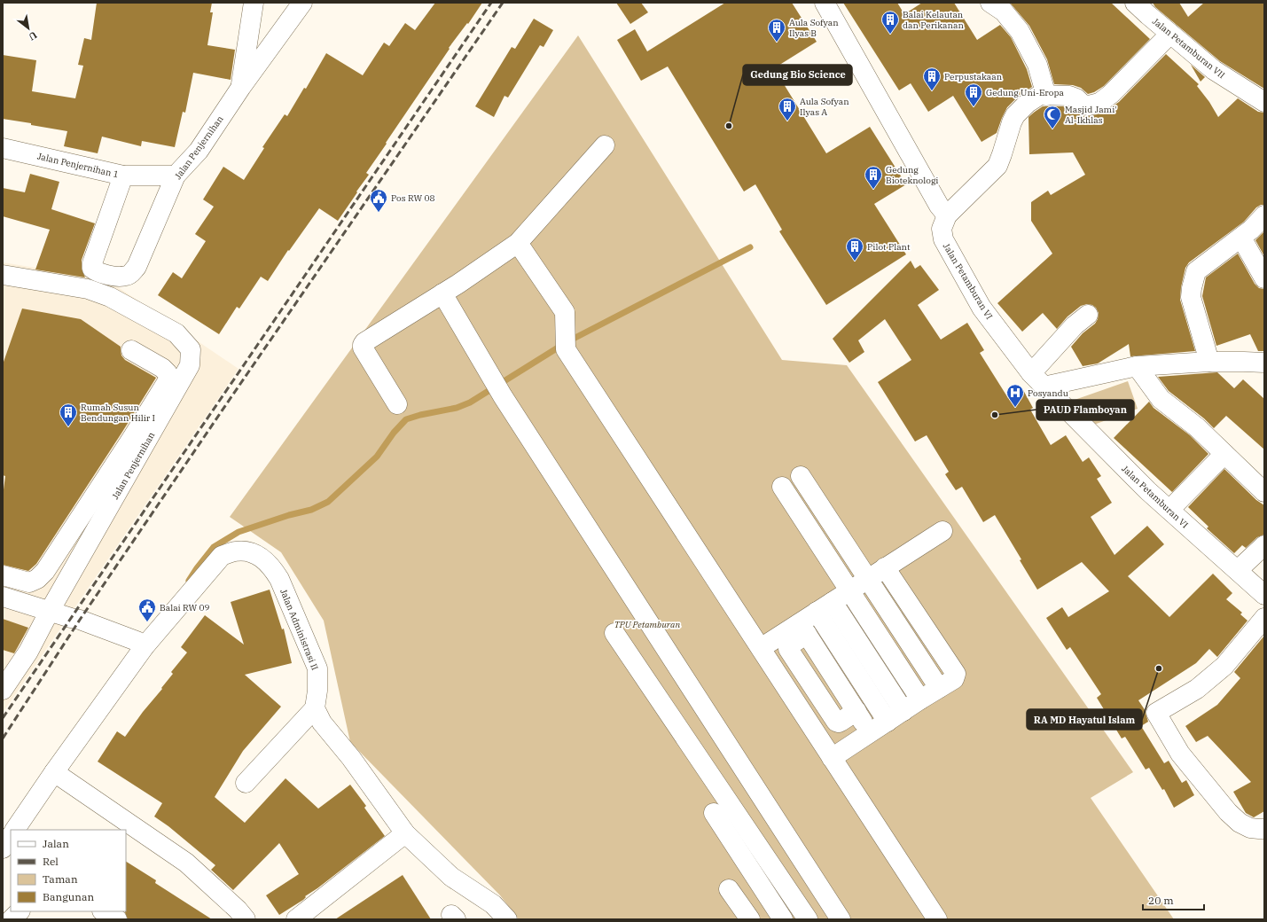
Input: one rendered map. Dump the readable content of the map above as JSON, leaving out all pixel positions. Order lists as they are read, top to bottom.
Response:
{
  "streets": {
    "street": [
      "Jalan Petamburan VII",
      "Jalan Penjernihan",
      "Jalan Penjernihan 1",
      "Jalan Petamburan VI",
      "Jalan Administrasi II"
    ]
  },
  "crossings": [
    ["Jalan Petamburan VII", "Jalan Petamburan VI"],
    ["Jalan Penjernihan", "Jalan Penjernihan 1"]
  ],
  "parks": ["TPU Petamburan"],
  "places": {
    "building": [
      "Balai Kelautan dan Perikanan",
      "Aula Sofyan Ilyas B",
      "Perpustakaan",
      "Gedung Uni-Eropa",
      "Aula Sofyan Ilyas A",
      "Gedung Bioteknologi",
      "Pilot Plant",
      "Rumah Susun Bendungan Hilir I"
    ],
    "other": ["Gedung Bio Science", "PAUD Flamboyan", "RA MD Hayatul Islam"],
    "mosque": ["Masjid Jami' Al-Ikhlas"],
    "public building": ["Pos RW 08", "Balai RW 09"],
    "hospital": ["Posyandu"]
  },
  "legend": [
    "Jalan",
    "Rel",
    "Taman",
    "Bangunan"
  ],
  "scale_bar": "20 m",
  "north": "bottom right"
}
